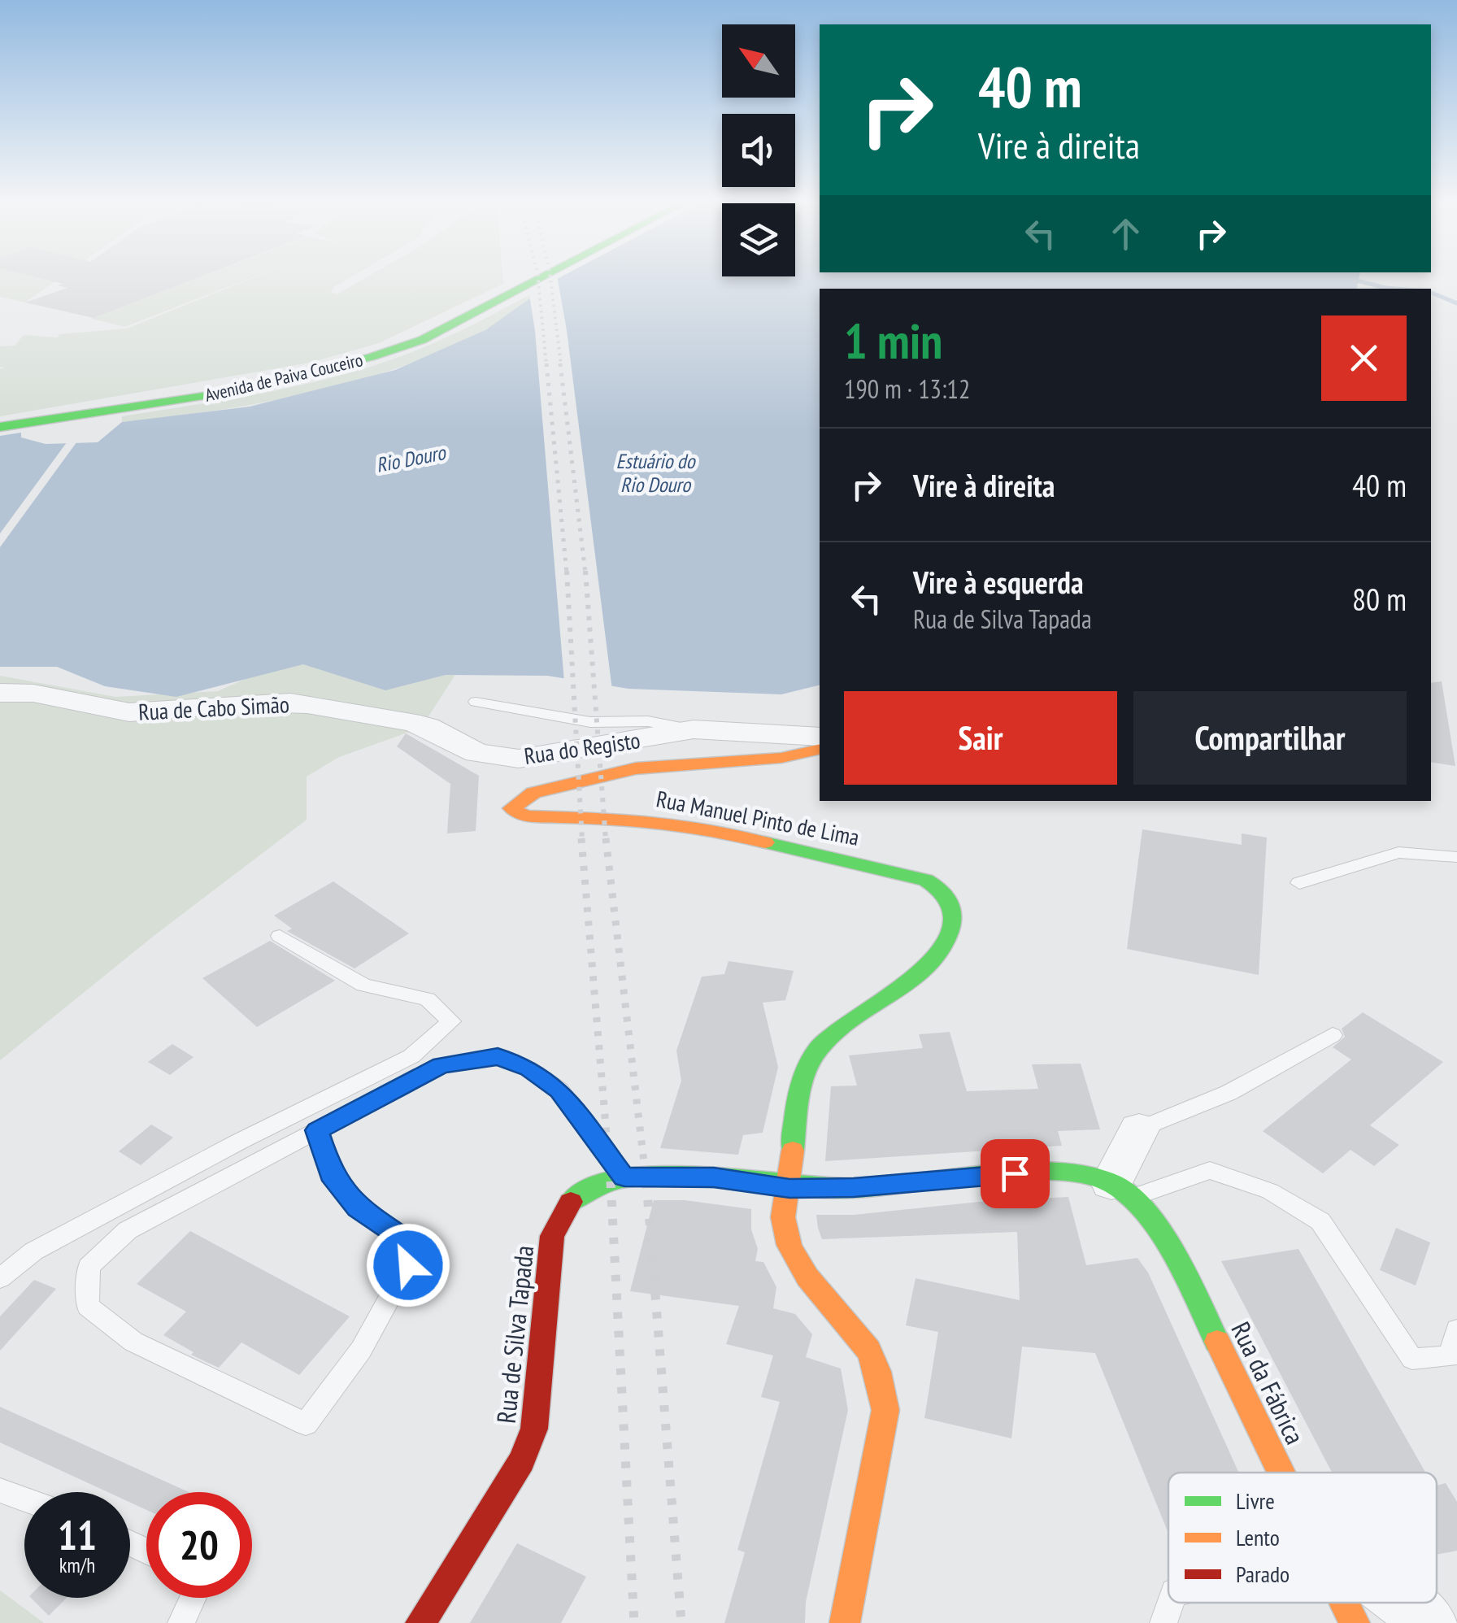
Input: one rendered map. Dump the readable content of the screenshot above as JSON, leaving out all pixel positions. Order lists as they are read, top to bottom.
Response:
{
  "streets": {
    "street": [
      "Avenida de Paiva Couceiro",
      "Rua de Cabo Simão",
      "Rua do Registo",
      "Rua Manuel Pinto de Lima",
      "Rua de Silva Tapada",
      "Rua da Fábrica"
    ]
  },
  "crossings": [
    ["Rua de Cabo Simão", "Rua do Registo"],
    ["Rua Manuel Pinto de Lima", "Rua de Silva Tapada"],
    ["Rua de Silva Tapada", "Rua da Fábrica"]
  ],
  "water": ["Rio Douro", "Estuário do Rio Douro"],
  "legend": ["Livre", "Lento", "Parado"],
  "north": "top left",
  "page": {
    "turn": ["40 m", "Vire à direita"],
    "heading": ["1 min", "190 m · 13:12"],
    "list": [
      {
        "name": "Vire à direita",
        "value": "40 m"
      },
      {
        "name": "Vire à esquerda",
        "note": "Rua de Silva Tapada",
        "value": "80 m"
      }
    ],
    "buttons": ["Sair", "Compartilhar"],
    "speed": "11 km/h",
    "limit": "20"
  }
}
